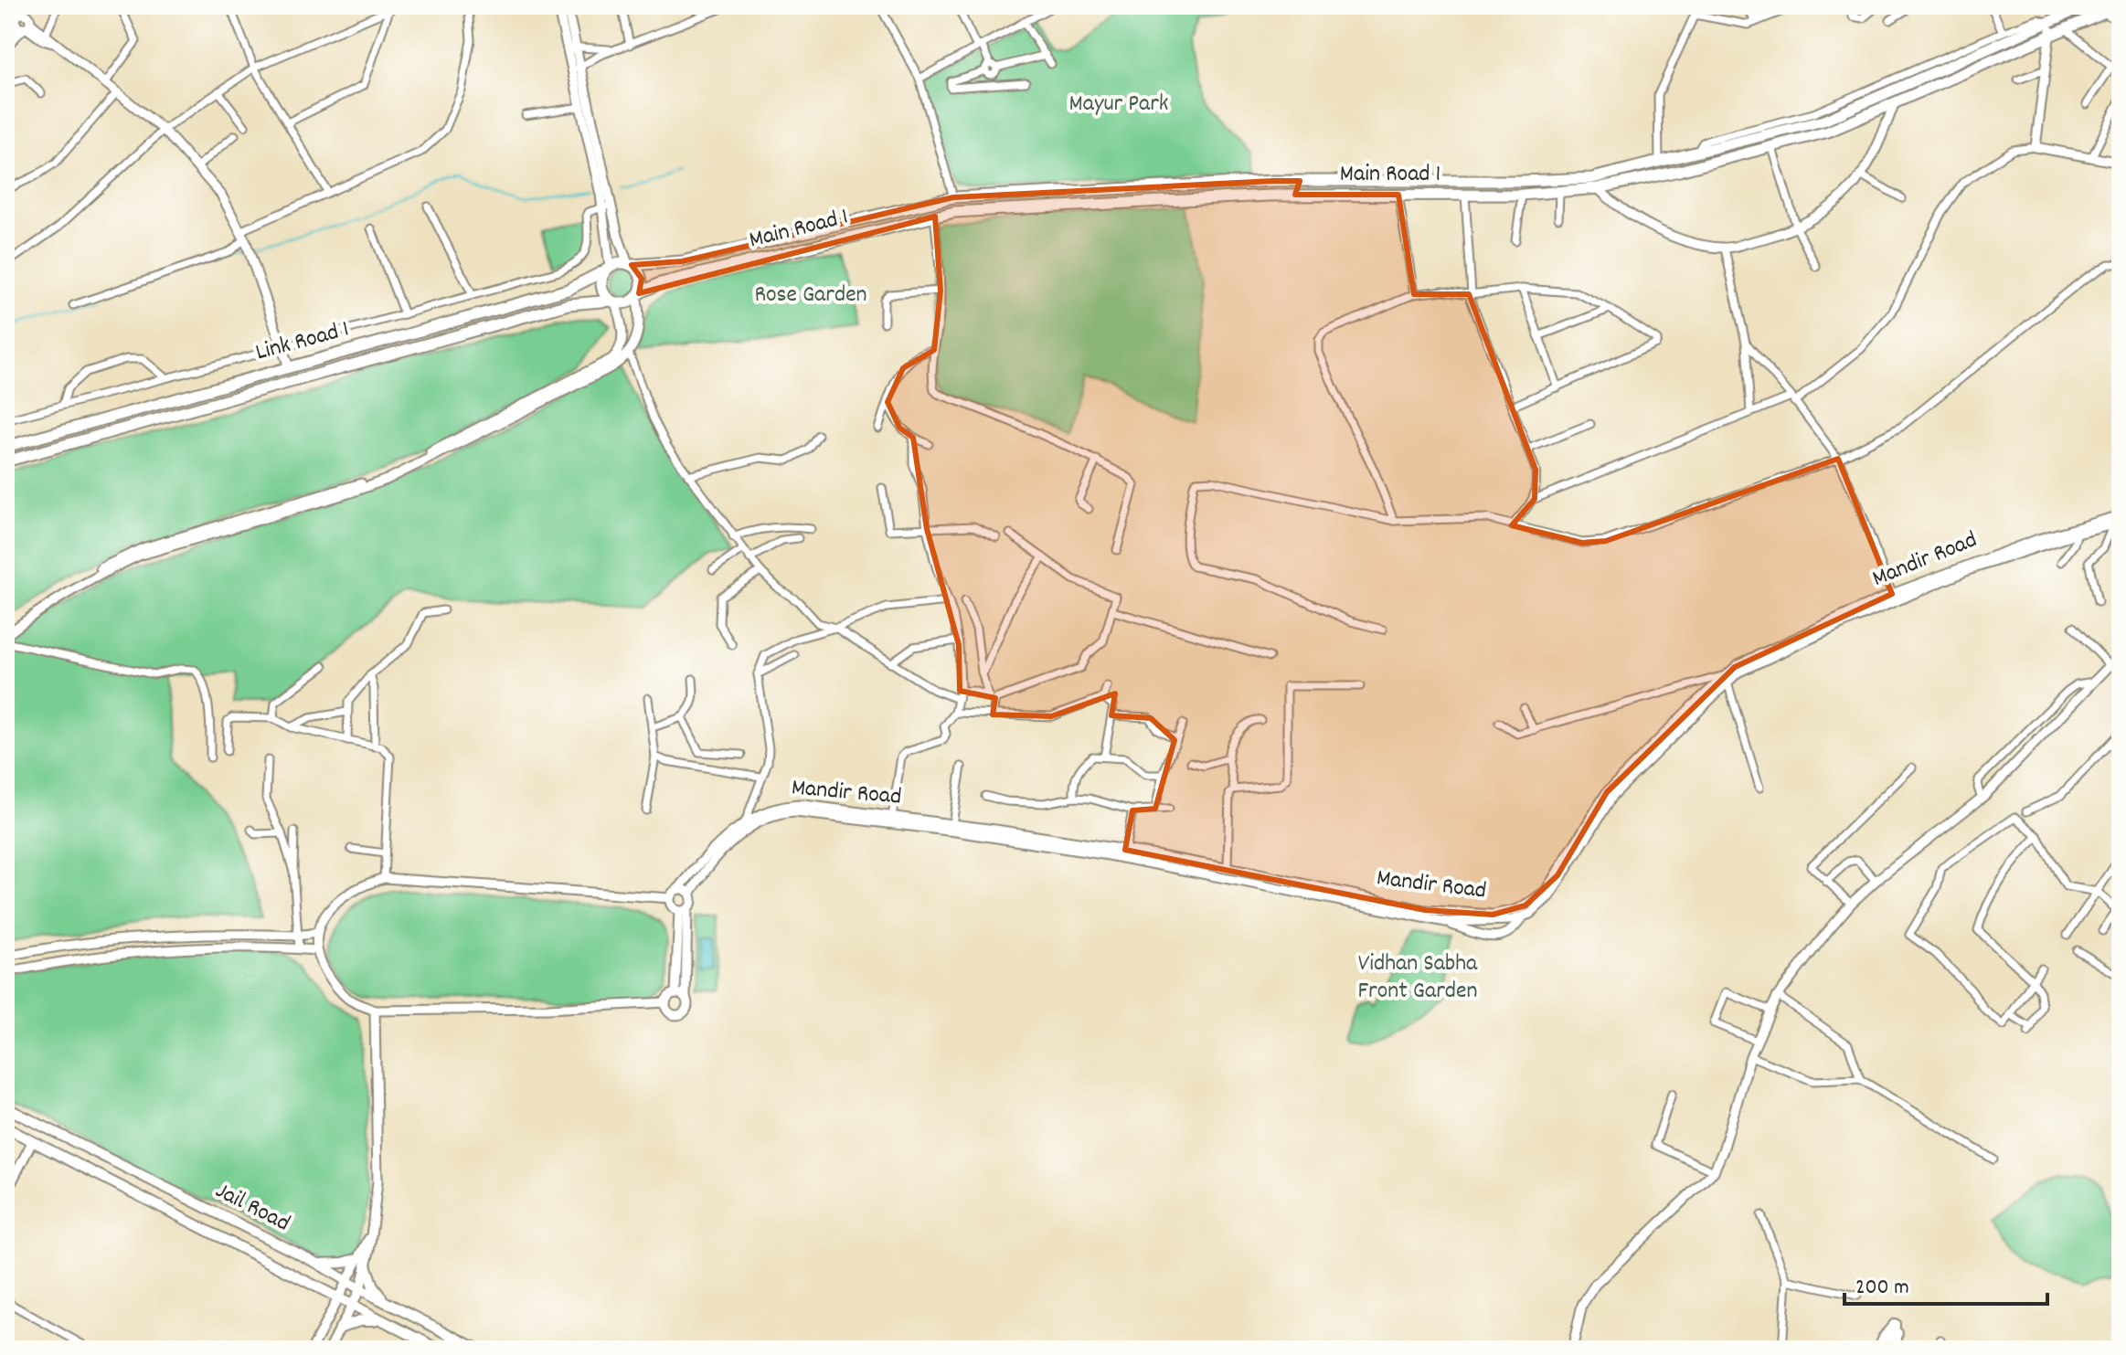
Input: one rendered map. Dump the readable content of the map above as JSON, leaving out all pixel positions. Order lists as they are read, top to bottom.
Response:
{
  "streets": {
    "main road": ["Main Road 1", "Link Road 1", "Jail Road"],
    "street": ["Mandir Road"]
  },
  "crossings": [
    ["Main Road 1", "Link Road 1"]
  ],
  "parks": ["Mayur Park", "Rose Garden", "Vidhan Sabha Front Garden"],
  "scale_bar": "200 m"
}
